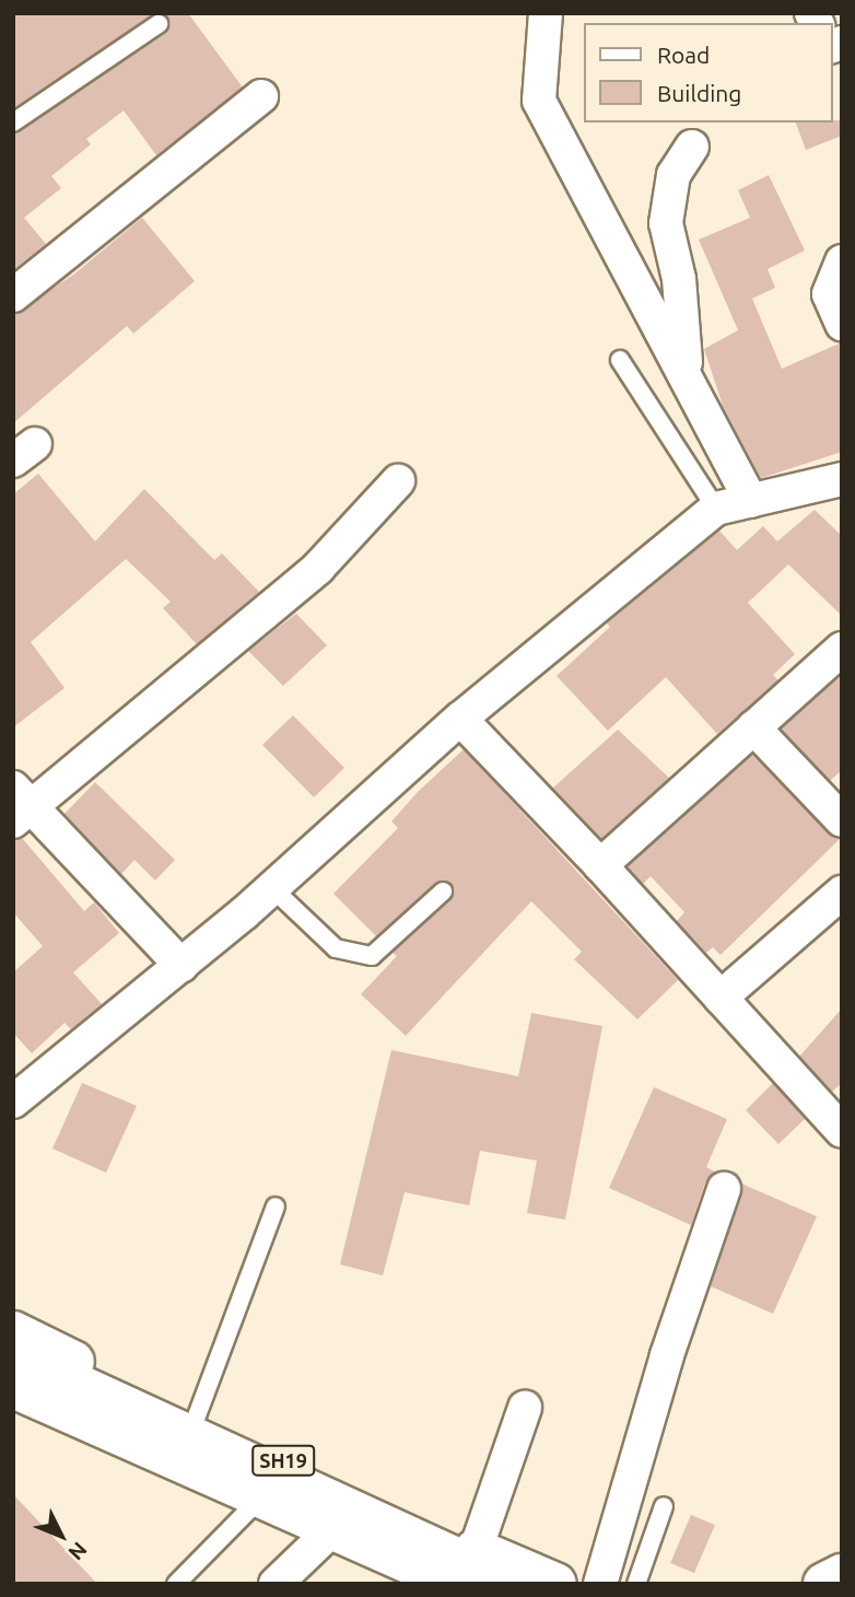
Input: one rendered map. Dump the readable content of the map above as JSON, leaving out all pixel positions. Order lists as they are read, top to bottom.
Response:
{
  "streets": {
    "main road": ["SH19"]
  },
  "legend": ["Road", "Building"],
  "north": "bottom right"
}
